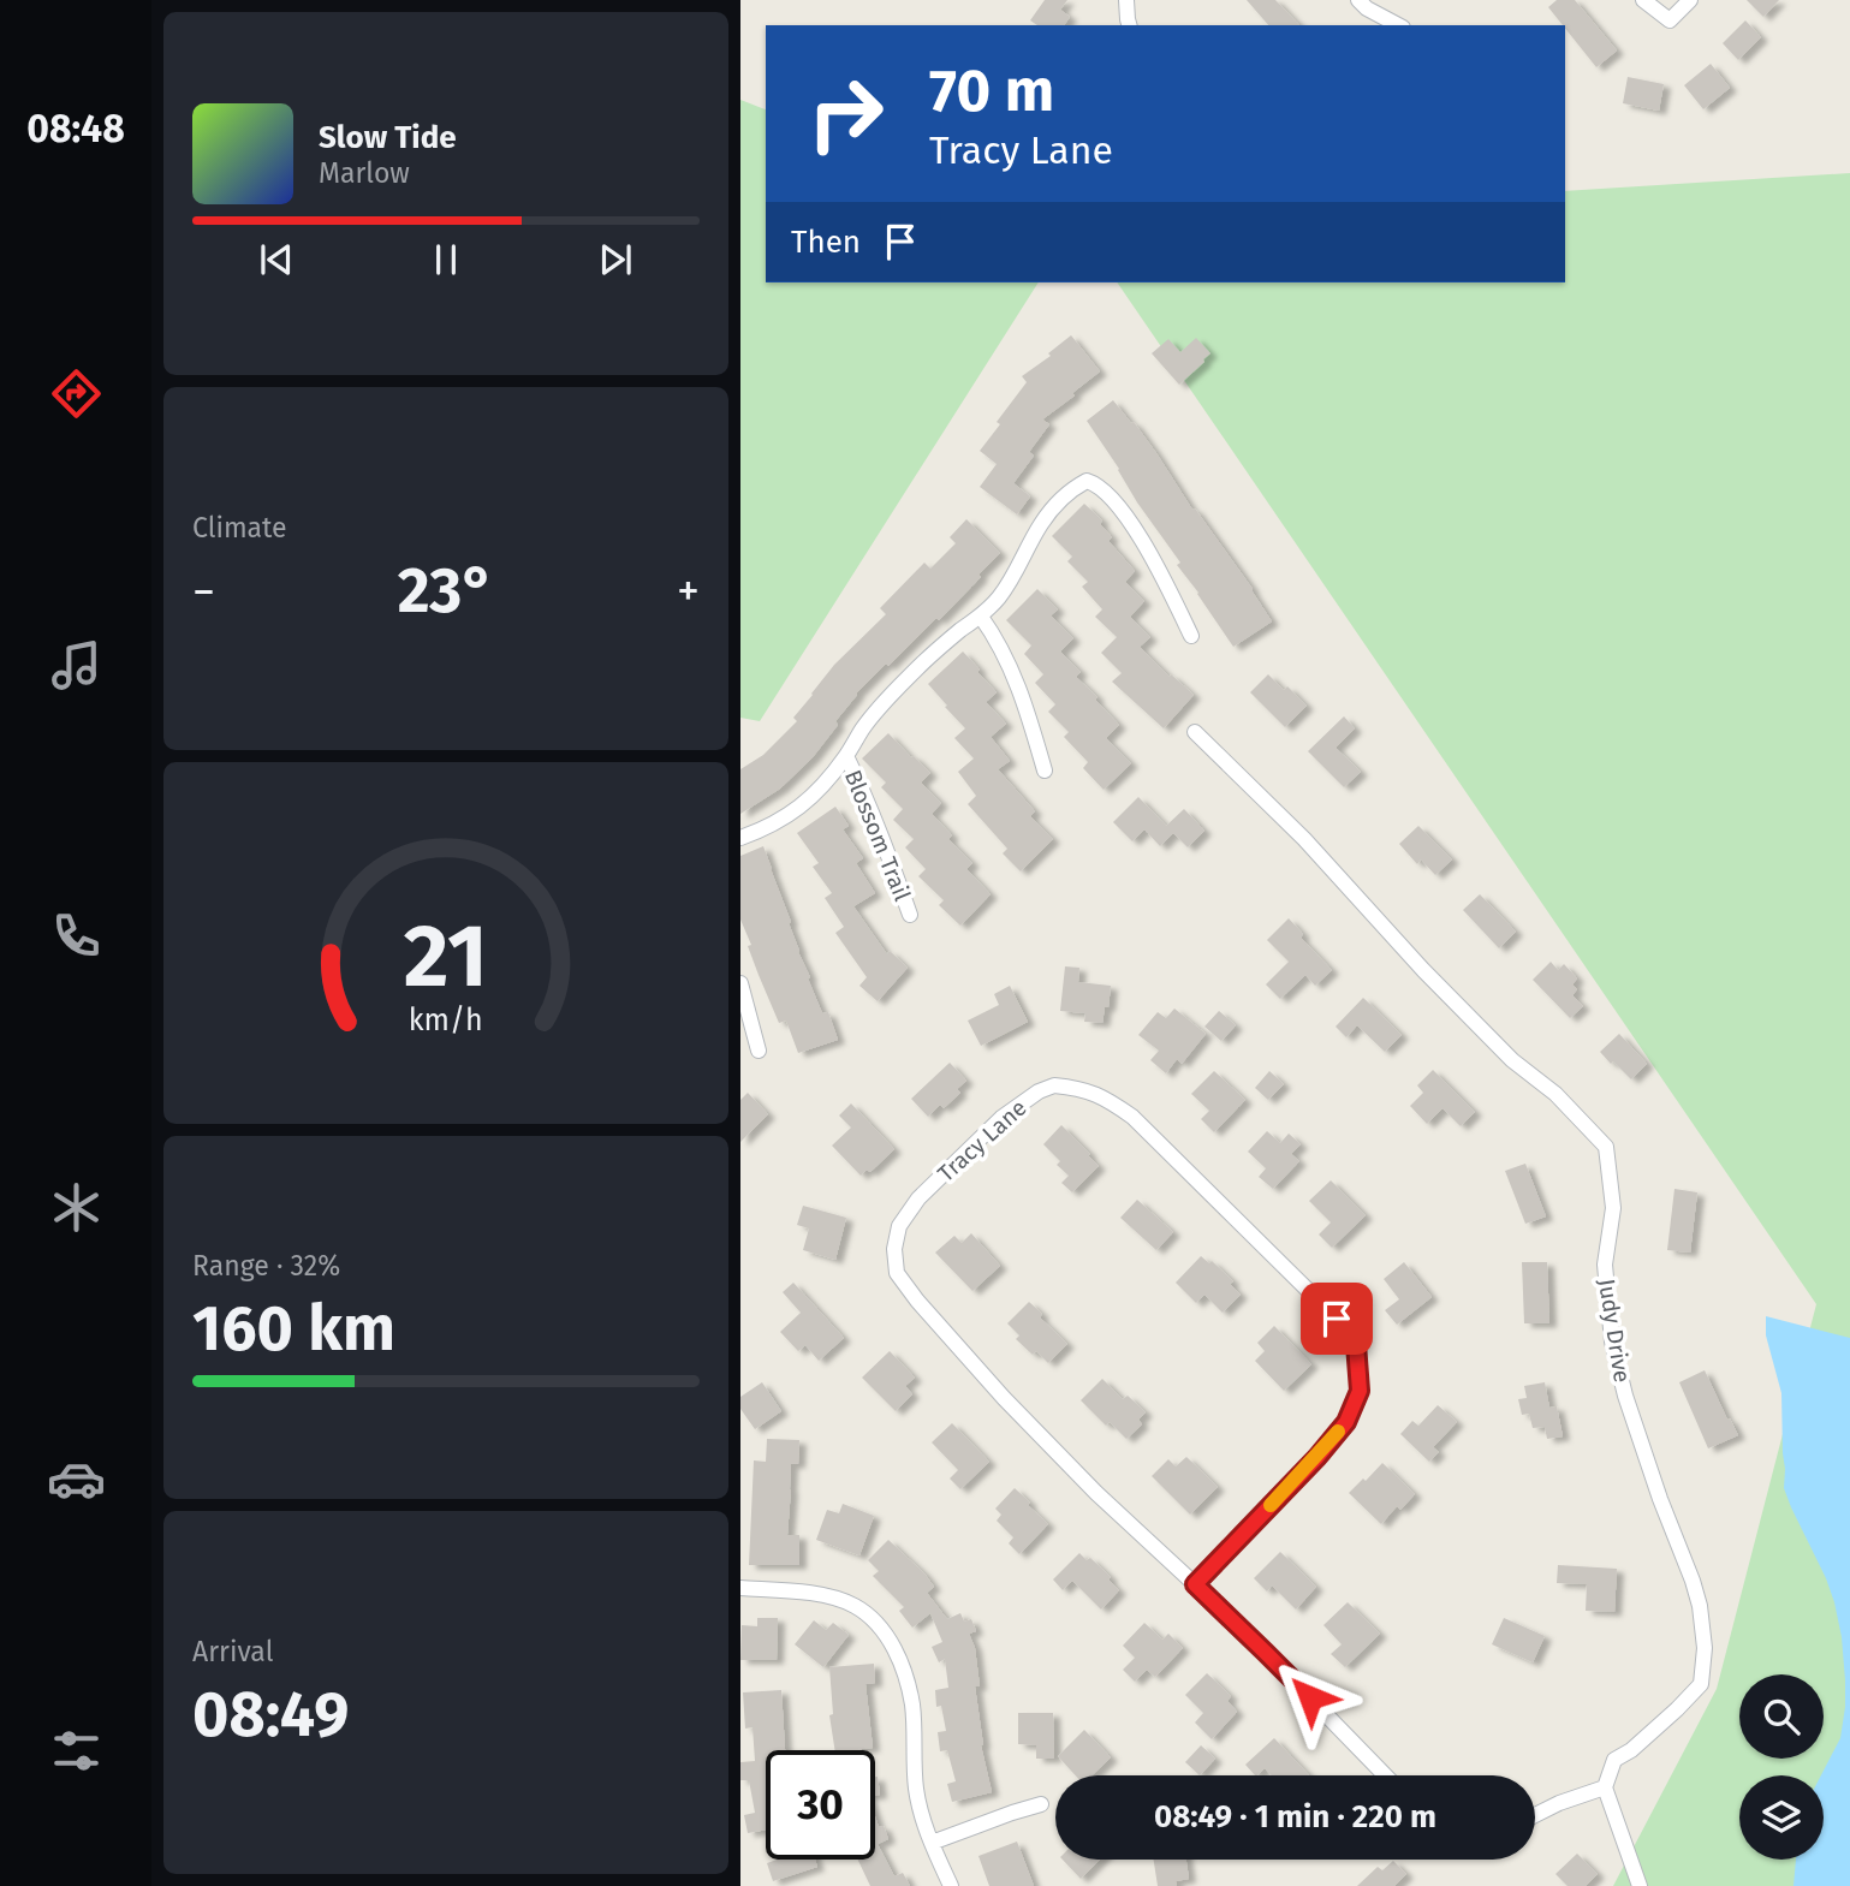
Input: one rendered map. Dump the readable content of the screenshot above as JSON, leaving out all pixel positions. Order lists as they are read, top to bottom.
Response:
{
  "streets": {
    "street": ["Blossom Trail", "Tracy Lane", "Judy Drive"]
  },
  "page": {
    "tabs": "08:48",
    "turn": ["70 m", "Tracy Lane"],
    "song": ["Slow Tide", "Marlow"],
    "then": "Then",
    "tile": [
      "Climate",
      ["Range · 32%", "160 km"],
      ["Arrival", "08:49"]
    ],
    "heat": ["−", "23°", "+"],
    "limit": "30",
    "trip": "08:49 · 1 min · 220 m",
    "gauge": ["21", "km/h"]
  }
}
